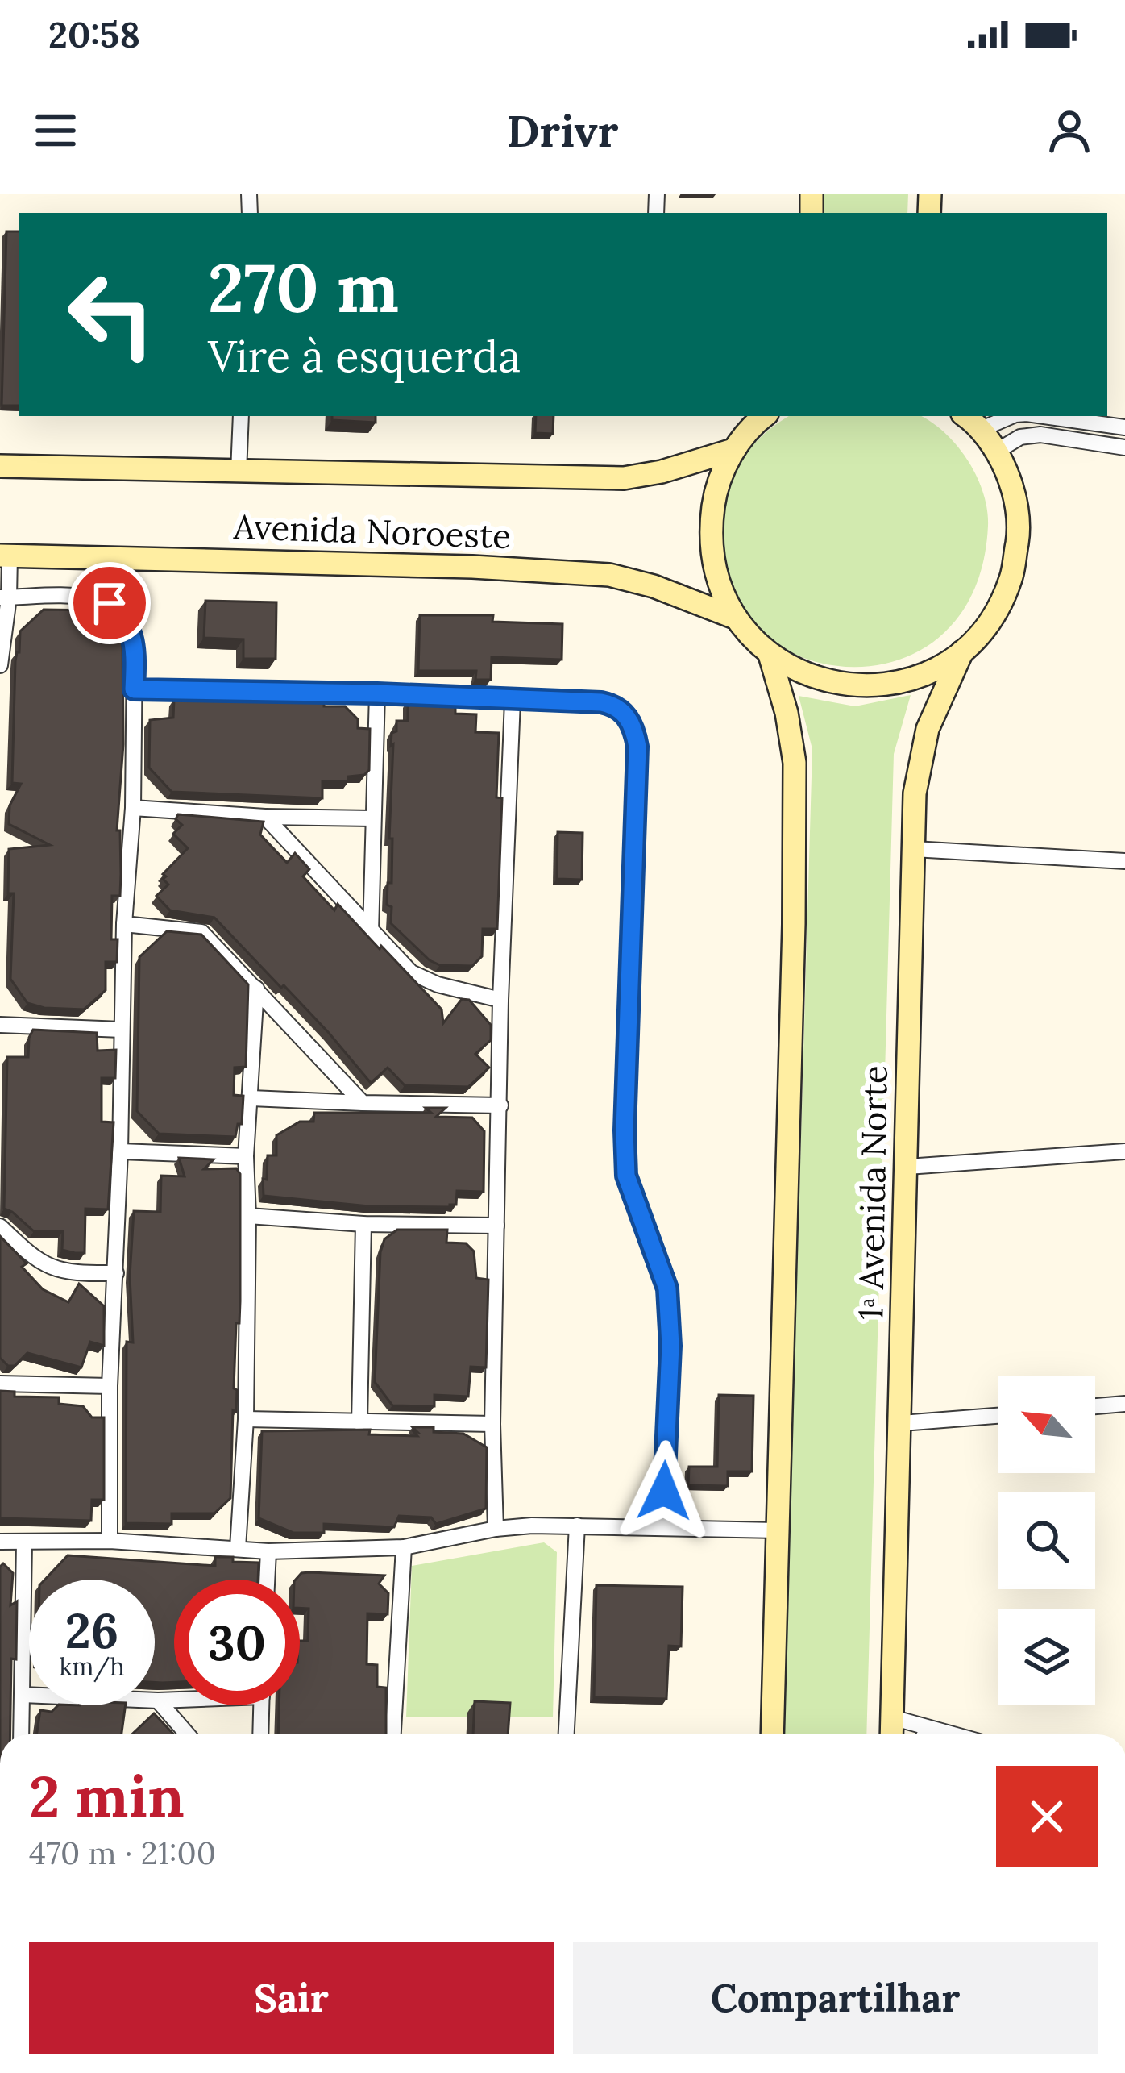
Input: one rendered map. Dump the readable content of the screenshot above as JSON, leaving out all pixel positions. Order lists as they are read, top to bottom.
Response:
{
  "streets": {
    "main road": ["Avenida Noroeste", "1ᵃ Avenida Norte"]
  },
  "north": "top left",
  "page": {
    "status": "20:58",
    "header": "Drivr",
    "turn": ["270 m", "Vire à esquerda"],
    "speed": "26 km/h",
    "limit": "30",
    "heading": ["2 min", "470 m · 21:00"],
    "buttons": ["Sair", "Compartilhar"]
  }
}
